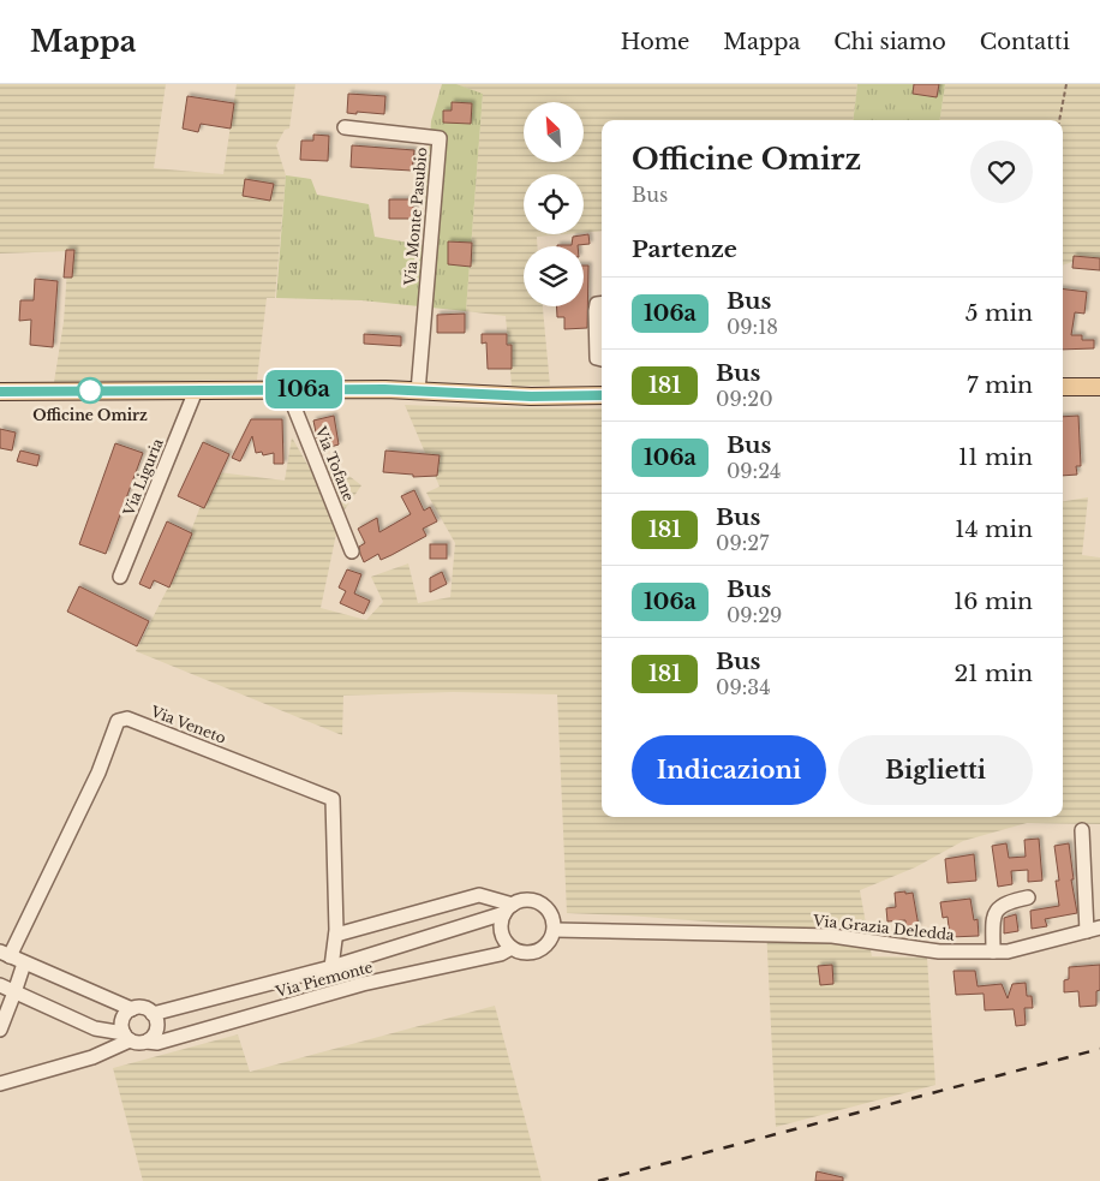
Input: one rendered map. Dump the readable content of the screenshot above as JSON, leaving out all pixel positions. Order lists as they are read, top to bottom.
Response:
{
  "streets": {
    "street": [
      "Via Monte Pasubio",
      "Via Tofane",
      "Via Liguria",
      "Via Veneto",
      "Via Grazia Deledda",
      "Via Piemonte"
    ]
  },
  "crossings": [
    ["Via Veneto", "Via Piemonte"],
    ["Via Grazia Deledda", "Via Piemonte"]
  ],
  "places": ["Officine Omirz"],
  "lines": ["bus line 106a"],
  "north": "top left",
  "page": {
    "header": "Mappa",
    "nav": [
      "Home",
      "Mappa",
      "Chi siamo",
      "Contatti"
    ],
    "on_map": "106a",
    "heading": [
      ["Officine Omirz", "Bus"],
      "Partenze"
    ],
    "list": [
      {
        "mark": "106a",
        "name": "Bus",
        "note": "09:18",
        "value": "5 min"
      },
      {
        "mark": "181",
        "name": "Bus",
        "note": "09:20",
        "value": "7 min"
      },
      {
        "mark": "106a",
        "name": "Bus",
        "note": "09:24",
        "value": "11 min"
      },
      {
        "mark": "181",
        "name": "Bus",
        "note": "09:27",
        "value": "14 min"
      },
      {
        "mark": "106a",
        "name": "Bus",
        "note": "09:29",
        "value": "16 min"
      },
      {
        "mark": "181",
        "name": "Bus",
        "note": "09:34",
        "value": "21 min"
      }
    ],
    "buttons": ["Indicazioni", "Biglietti"]
  }
}
